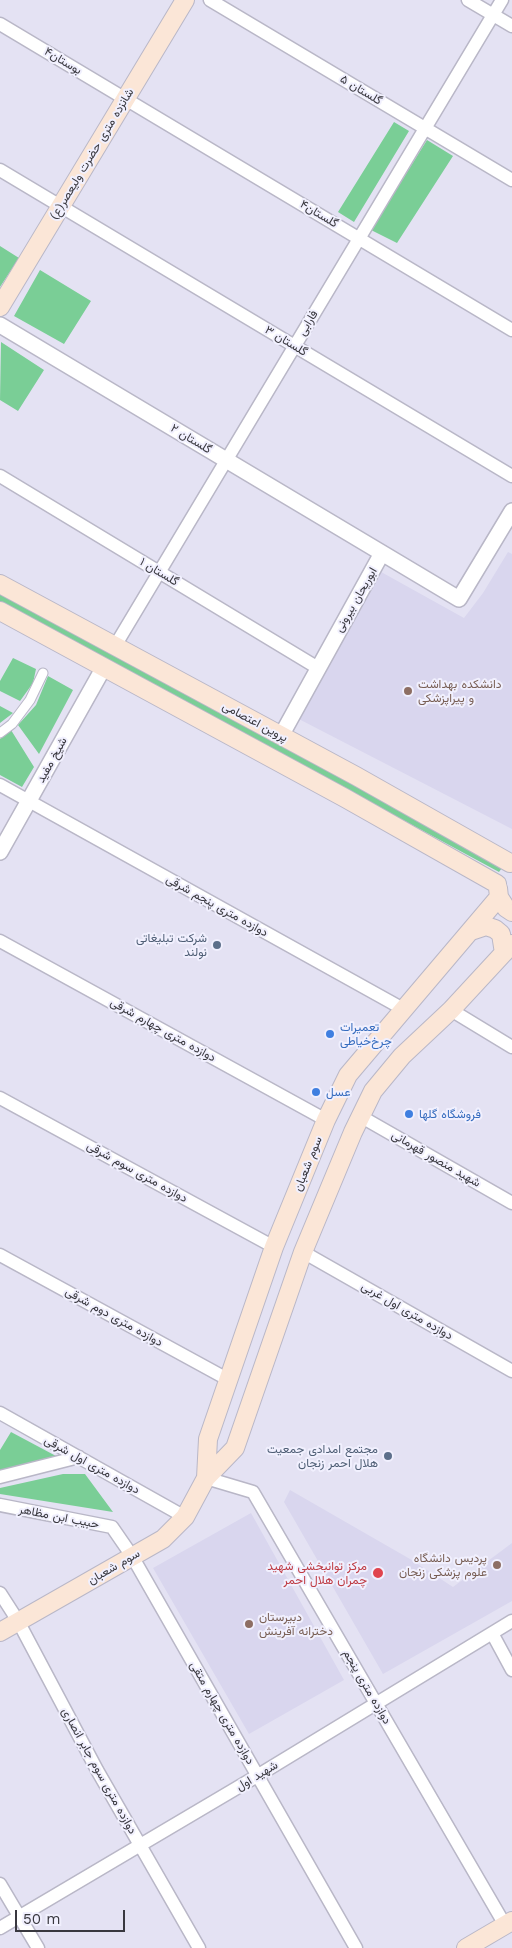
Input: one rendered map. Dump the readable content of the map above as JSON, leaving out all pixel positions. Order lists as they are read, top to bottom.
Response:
{
  "streets": {
    "main road": ["شانزده متری حضرت ولیعصر(ع)", "پروین اعتصامی", "سوم شعبان"],
    "street": [
      "بوستان۴",
      "گلستان ۵",
      "گلستان۴",
      "فارابی",
      "گلستان ۳",
      "گلستان ۲",
      "گلستان ۱",
      "ابوریحان بیرونی",
      "شیخ مفید",
      "دوازده متری پنجم شرقی",
      "دوازده متری چهارم شرقی",
      "شهید منصور قهرمانی",
      "دوازده متری سوم شرقی",
      "دوازده متری اول غربی",
      "دوازده متری دوم شرقی",
      "دوازده متری اول شرقی",
      "حبیب ابن مظاهر",
      "دوازده متری پنجم",
      "دوازده متری چهارم متقی",
      "دوازده متری سوم جابر انصاری",
      "شهید اول"
    ]
  },
  "crossings": [
    ["بوستان۴", "شانزده متری حضرت ولیعصر(ع)"],
    ["بوستان۴", "گلستان۴"],
    ["گلستان ۵", "فارابی"],
    ["شانزده متری حضرت ولیعصر(ع)", "گلستان۴"],
    ["شانزده متری حضرت ولیعصر(ع)", "گلستان ۳"],
    ["گلستان۴", "فارابی"],
    ["فارابی", "گلستان ۳"],
    ["فارابی", "گلستان ۲"],
    ["فارابی", "گلستان ۱"],
    ["فارابی", "پروین اعتصامی"],
    ["گلستان ۲", "ابوریحان بیرونی"],
    ["گلستان ۱", "ابوریحان بیرونی"],
    ["ابوریحان بیرونی", "پروین اعتصامی"],
    ["پروین اعتصامی", "شیخ مفید"],
    ["پروین اعتصامی", "سوم شعبان"],
    ["شیخ مفید", "دوازده متری پنجم شرقی"],
    ["دوازده متری پنجم شرقی", "سوم شعبان"],
    ["دوازده متری چهارم شرقی", "سوم شعبان"],
    ["شهید منصور قهرمانی", "سوم شعبان"],
    ["سوم شعبان", "دوازده متری سوم شرقی"],
    ["سوم شعبان", "دوازده متری اول غربی"],
    ["سوم شعبان", "دوازده متری دوم شرقی"],
    ["سوم شعبان", "دوازده متری اول شرقی"],
    ["سوم شعبان", "حبیب ابن مظاهر"],
    ["سوم شعبان", "دوازده متری پنجم"],
    ["سوم شعبان", "دوازده متری چهارم متقی"],
    ["سوم شعبان", "دوازده متری سوم جابر انصاری"],
    ["حبیب ابن مظاهر", "دوازده متری چهارم متقی"],
    ["دوازده متری پنجم", "شهید اول"],
    ["دوازده متری چهارم متقی", "شهید اول"],
    ["دوازده متری سوم جابر انصاری", "شهید اول"]
  ],
  "places": [
    "دانشکده بهداشت و پیراپزشکی",
    "شرکت تبلیغاتی نولند",
    "تعمیرات چرخ‌خیاطی",
    "عسل",
    "فروشگاه گلها",
    "مجتمع امدادی جمعیت هلال احمر زنجان",
    "پردیس دانشگاه علوم پزشکى زنجان",
    "مرکز توانبخشی شهید چمران هلال احمر",
    "دبیرستان دخترانه آفرینش"
  ],
  "scale_bar": "50 m"
}
